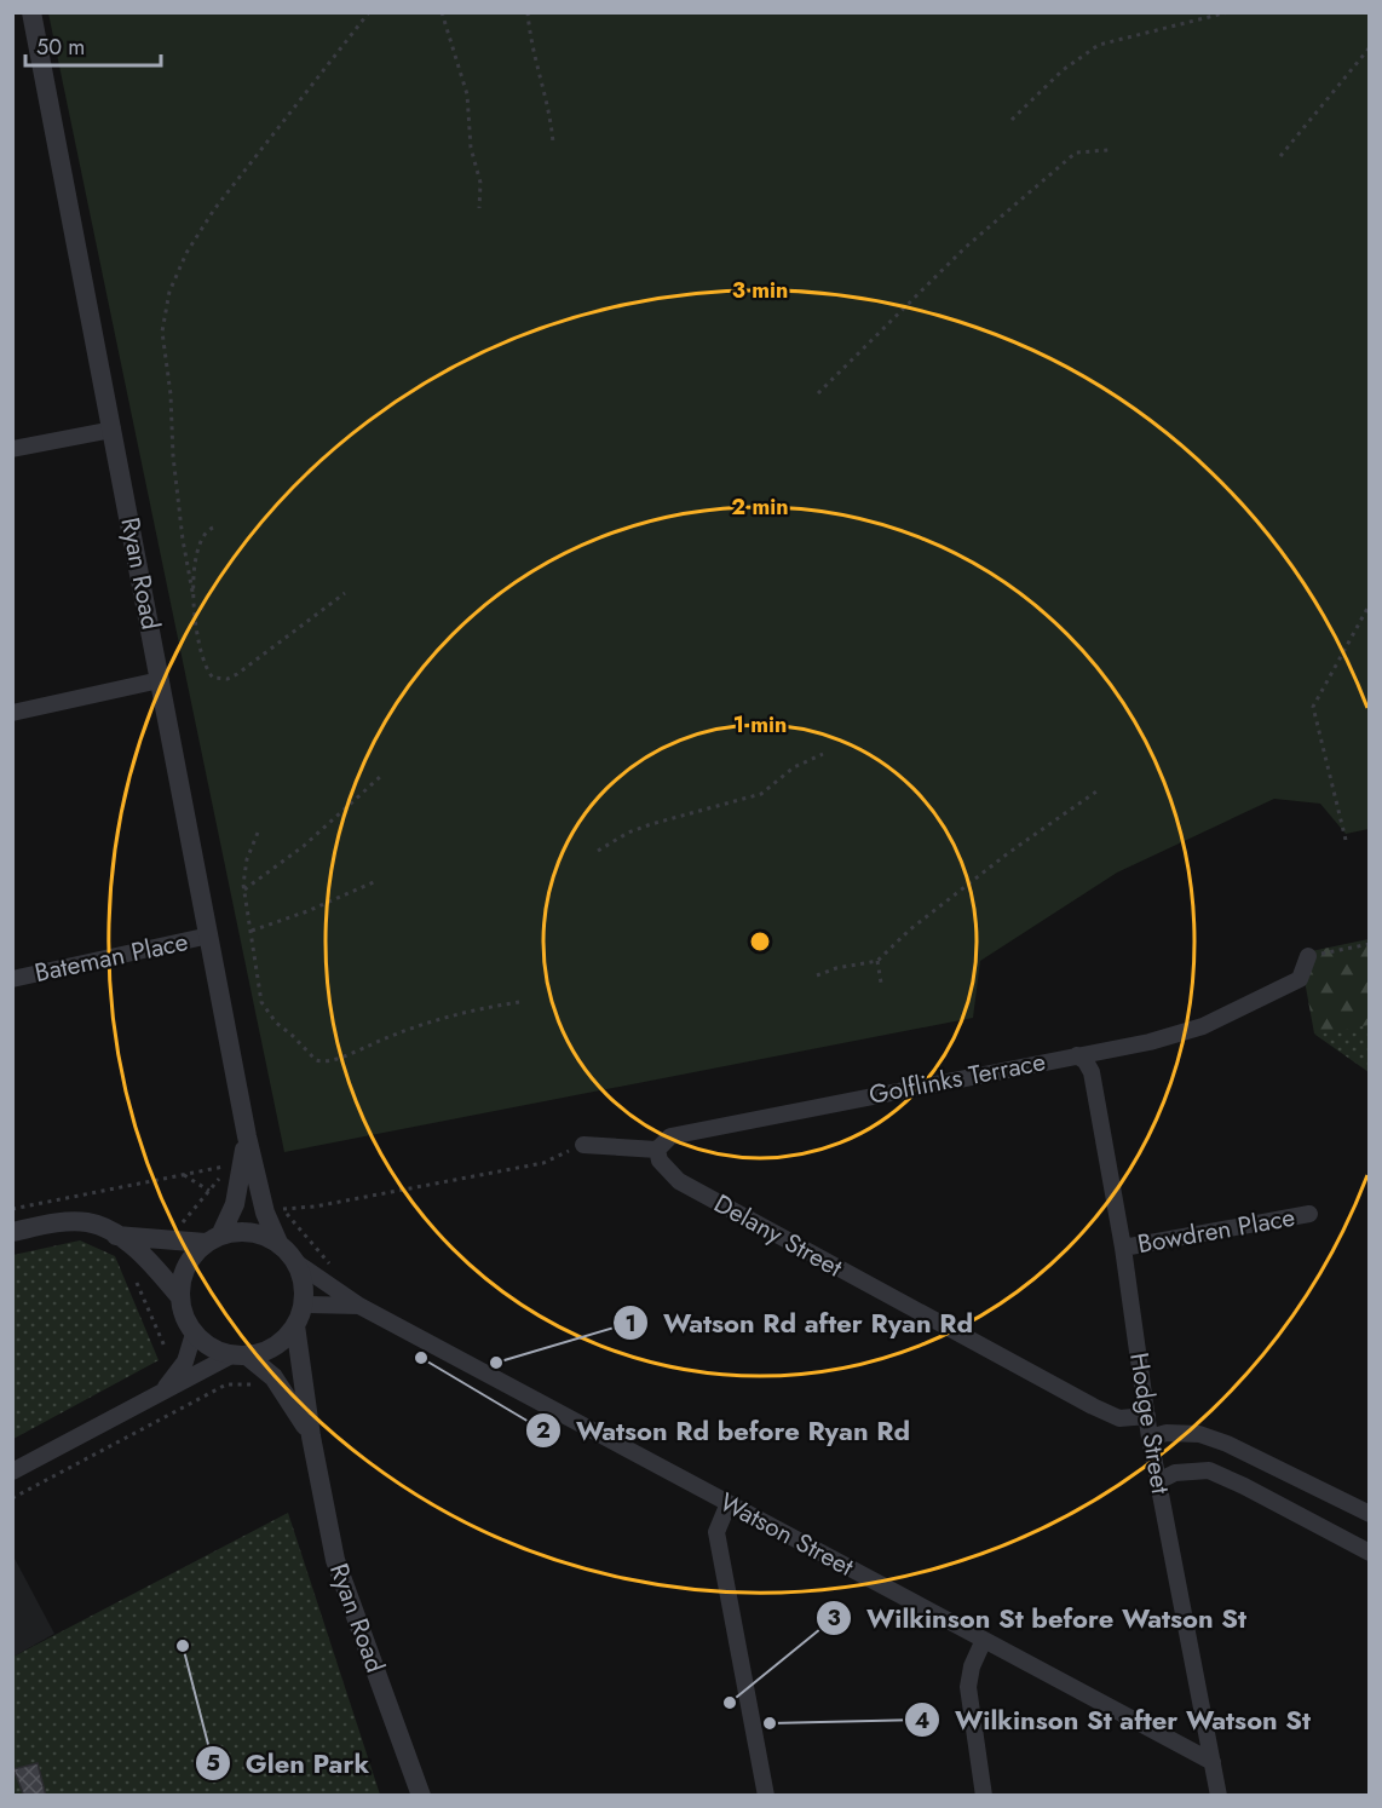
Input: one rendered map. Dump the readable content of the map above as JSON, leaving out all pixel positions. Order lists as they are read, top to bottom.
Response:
{
  "streets": {
    "street": [
      "Ryan Road",
      "Bateman Place",
      "Golflinks Terrace",
      "Bowdren Place",
      "Delany Street",
      "Hodge Street",
      "Watson Street"
    ]
  },
  "crossings": [
    ["Ryan Road", "Bateman Place"],
    ["Ryan Road", "Watson Street"],
    ["Golflinks Terrace", "Delany Street"],
    ["Golflinks Terrace", "Hodge Street"],
    ["Bowdren Place", "Hodge Street"],
    ["Delany Street", "Hodge Street"],
    ["Hodge Street", "Watson Street"]
  ],
  "places": [
    "Watson Rd before Ryan Rd",
    "Watson Rd after Ryan Rd",
    "Glen Park",
    "Wilkinson St before Watson St",
    "Wilkinson St after Watson St"
  ],
  "scale_bar": "50 m",
  "rings": ["3 min", "2 min", "1 min"]
}
